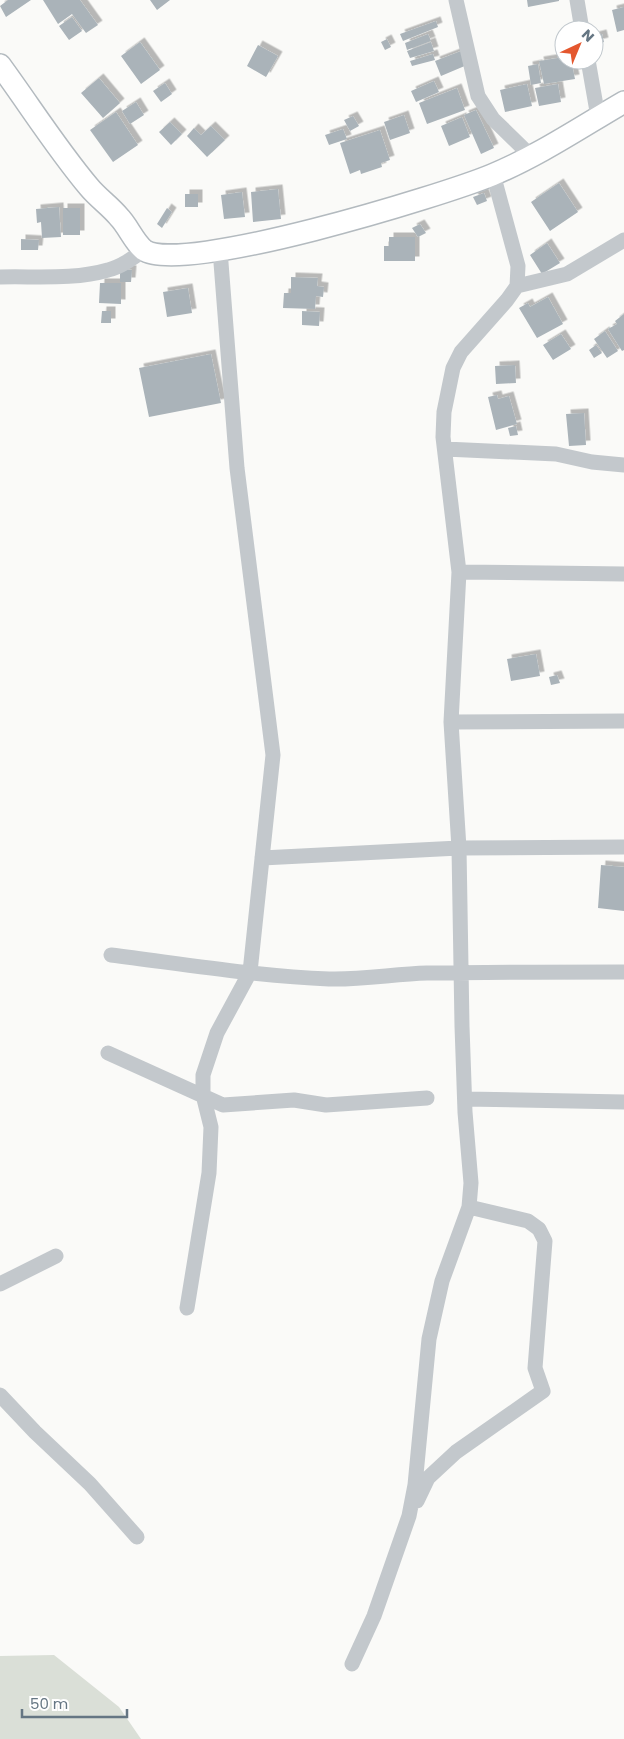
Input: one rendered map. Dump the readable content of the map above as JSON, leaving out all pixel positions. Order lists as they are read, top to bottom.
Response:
{
  "scale_bar": "50 m",
  "north": "top right"
}
